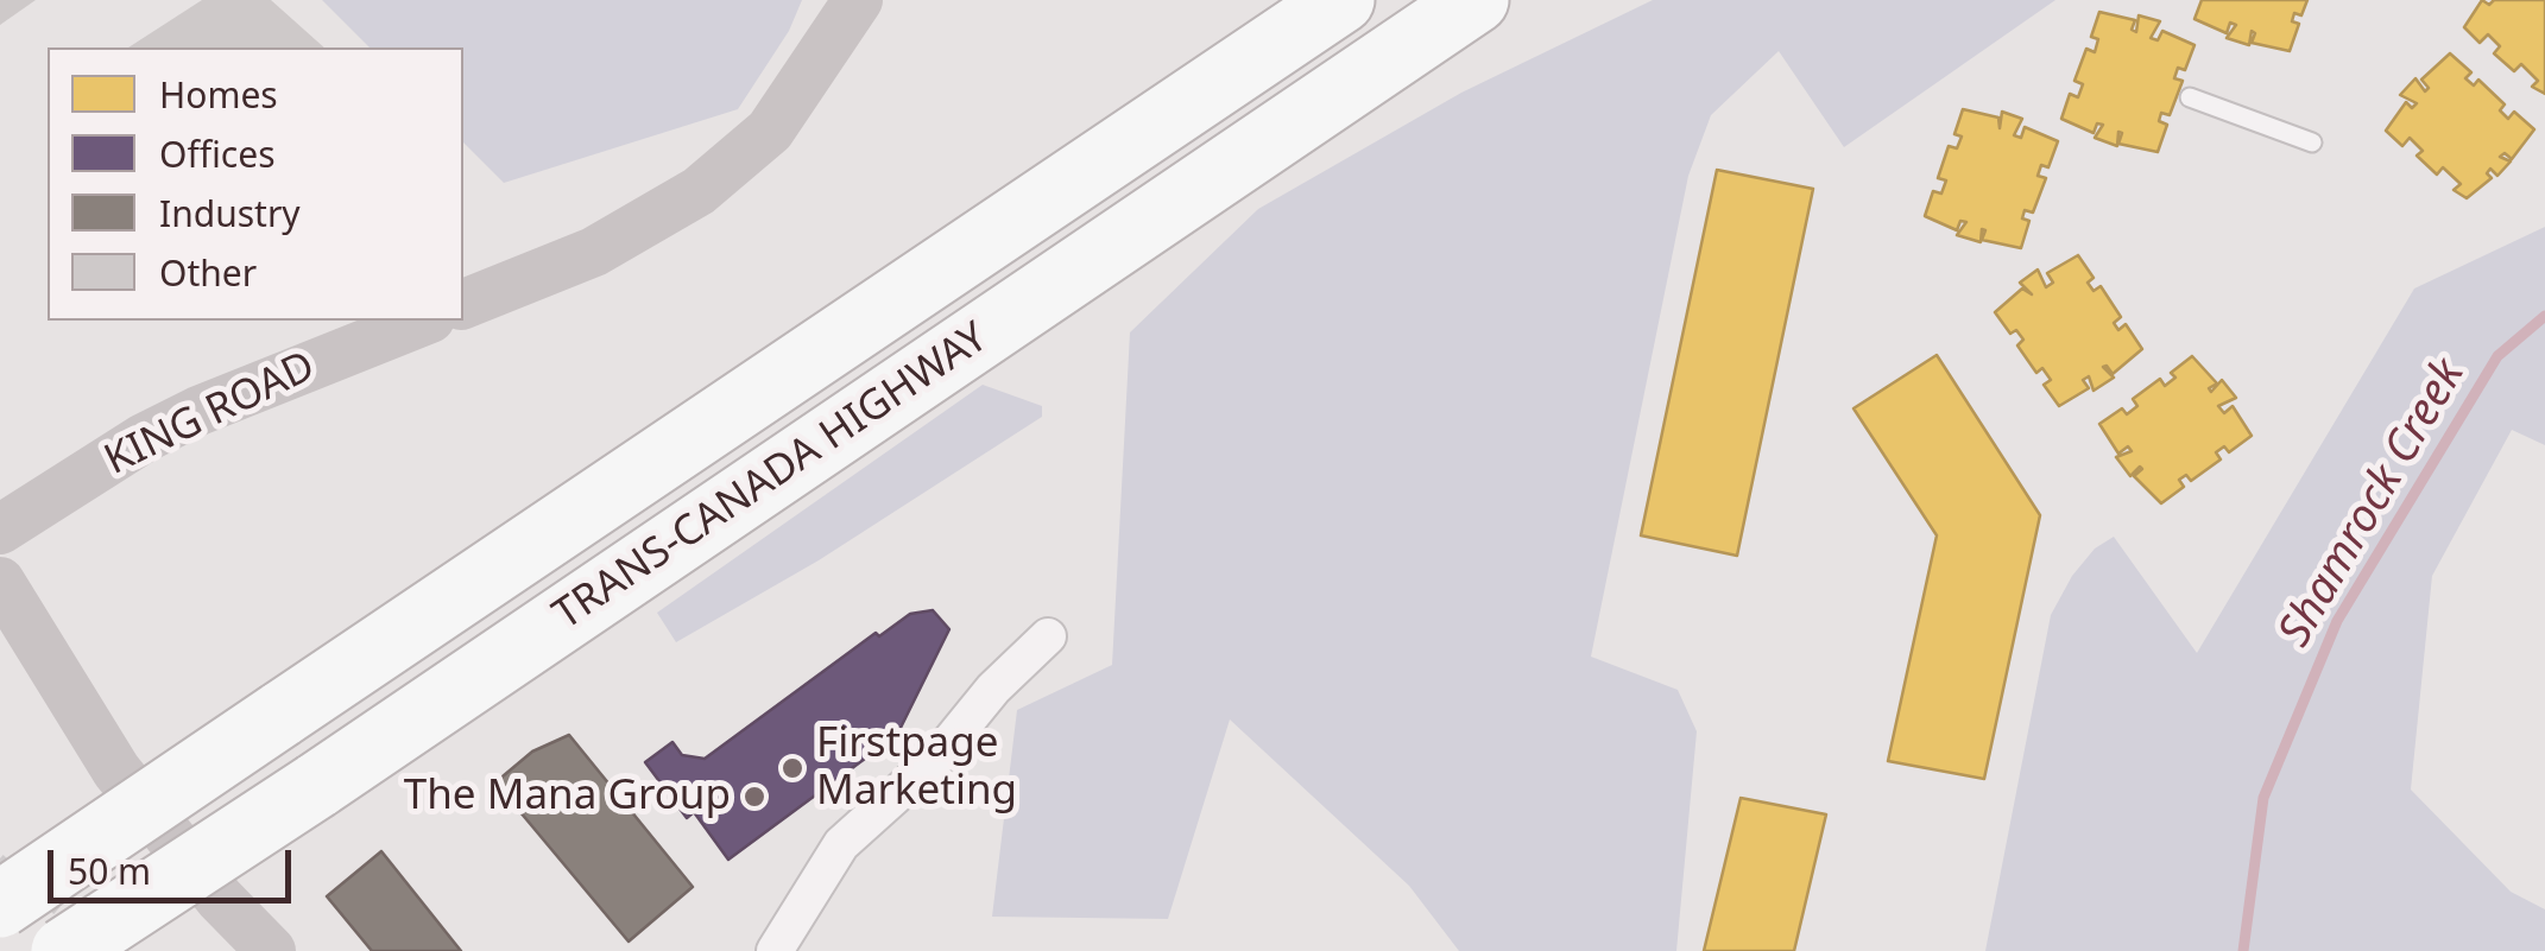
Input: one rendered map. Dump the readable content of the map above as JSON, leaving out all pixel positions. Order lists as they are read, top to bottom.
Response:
{
  "streets": {
    "highway": ["TRANS-CANADA HIGHWAY"],
    "street": ["KING ROAD"]
  },
  "water": ["Shamrock Creek"],
  "places": ["Firstpage Marketing", "The Mana Group"],
  "legend": [
    "Homes",
    "Offices",
    "Industry",
    "Other"
  ],
  "scale_bar": "50 m"
}
